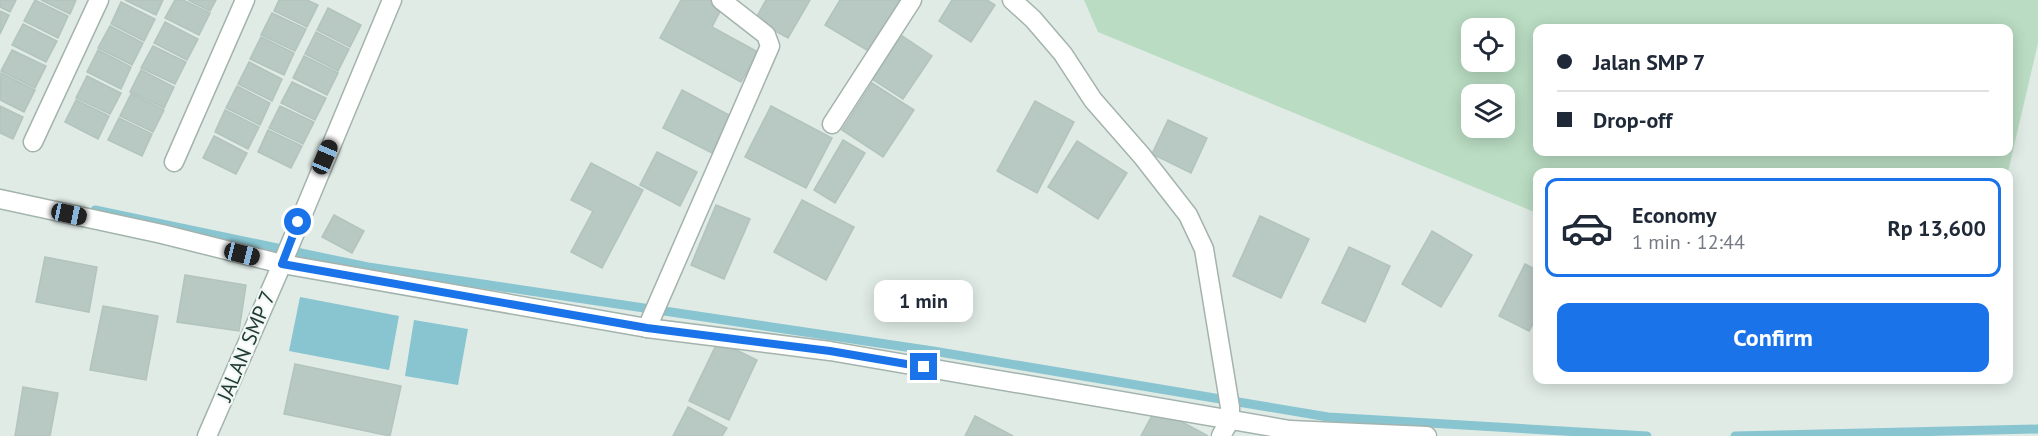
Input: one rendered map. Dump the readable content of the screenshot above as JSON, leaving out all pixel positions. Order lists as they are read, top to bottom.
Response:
{
  "streets": {
    "street": ["JALAN SMP 7"]
  },
  "page": {
    "banner": ["Jalan SMP 7", "Drop-off"],
    "list": [
      {
        "name": "Economy",
        "note": "1 min · 12:44",
        "value": "Rp 13,600"
      }
    ],
    "bubble": "1 min",
    "buttons": "Confirm"
  }
}
